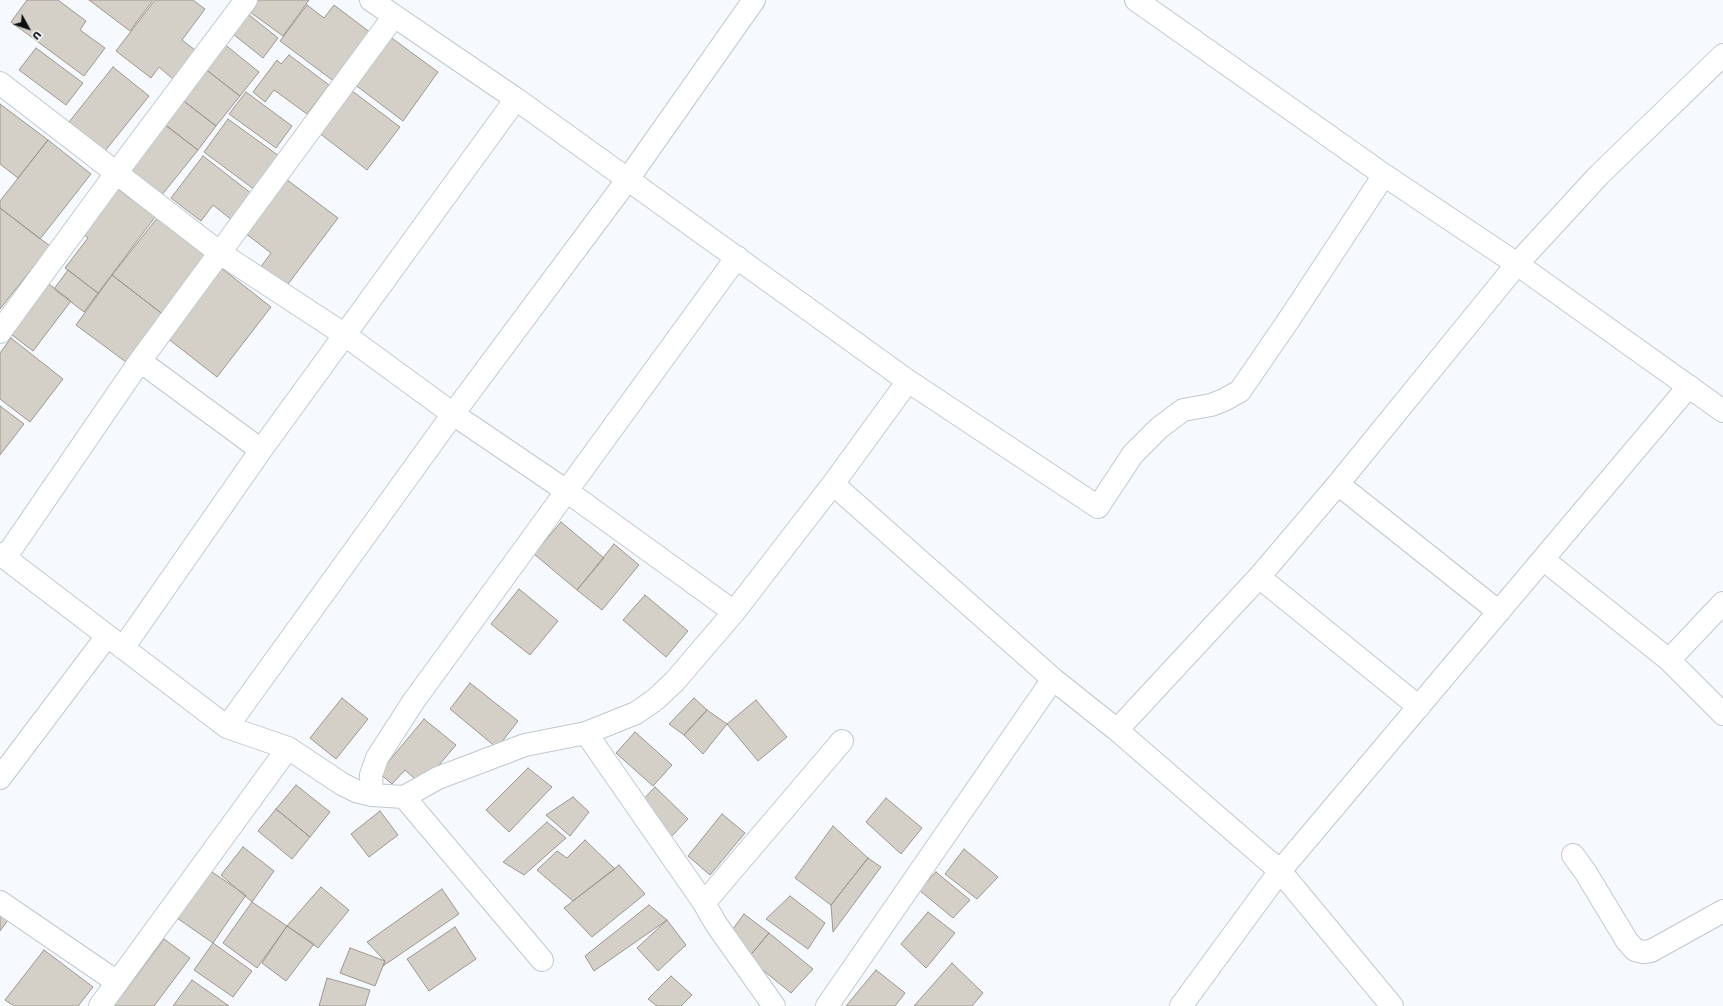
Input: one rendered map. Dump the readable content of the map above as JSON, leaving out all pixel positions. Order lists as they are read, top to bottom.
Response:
{
  "north": "bottom right"
}
